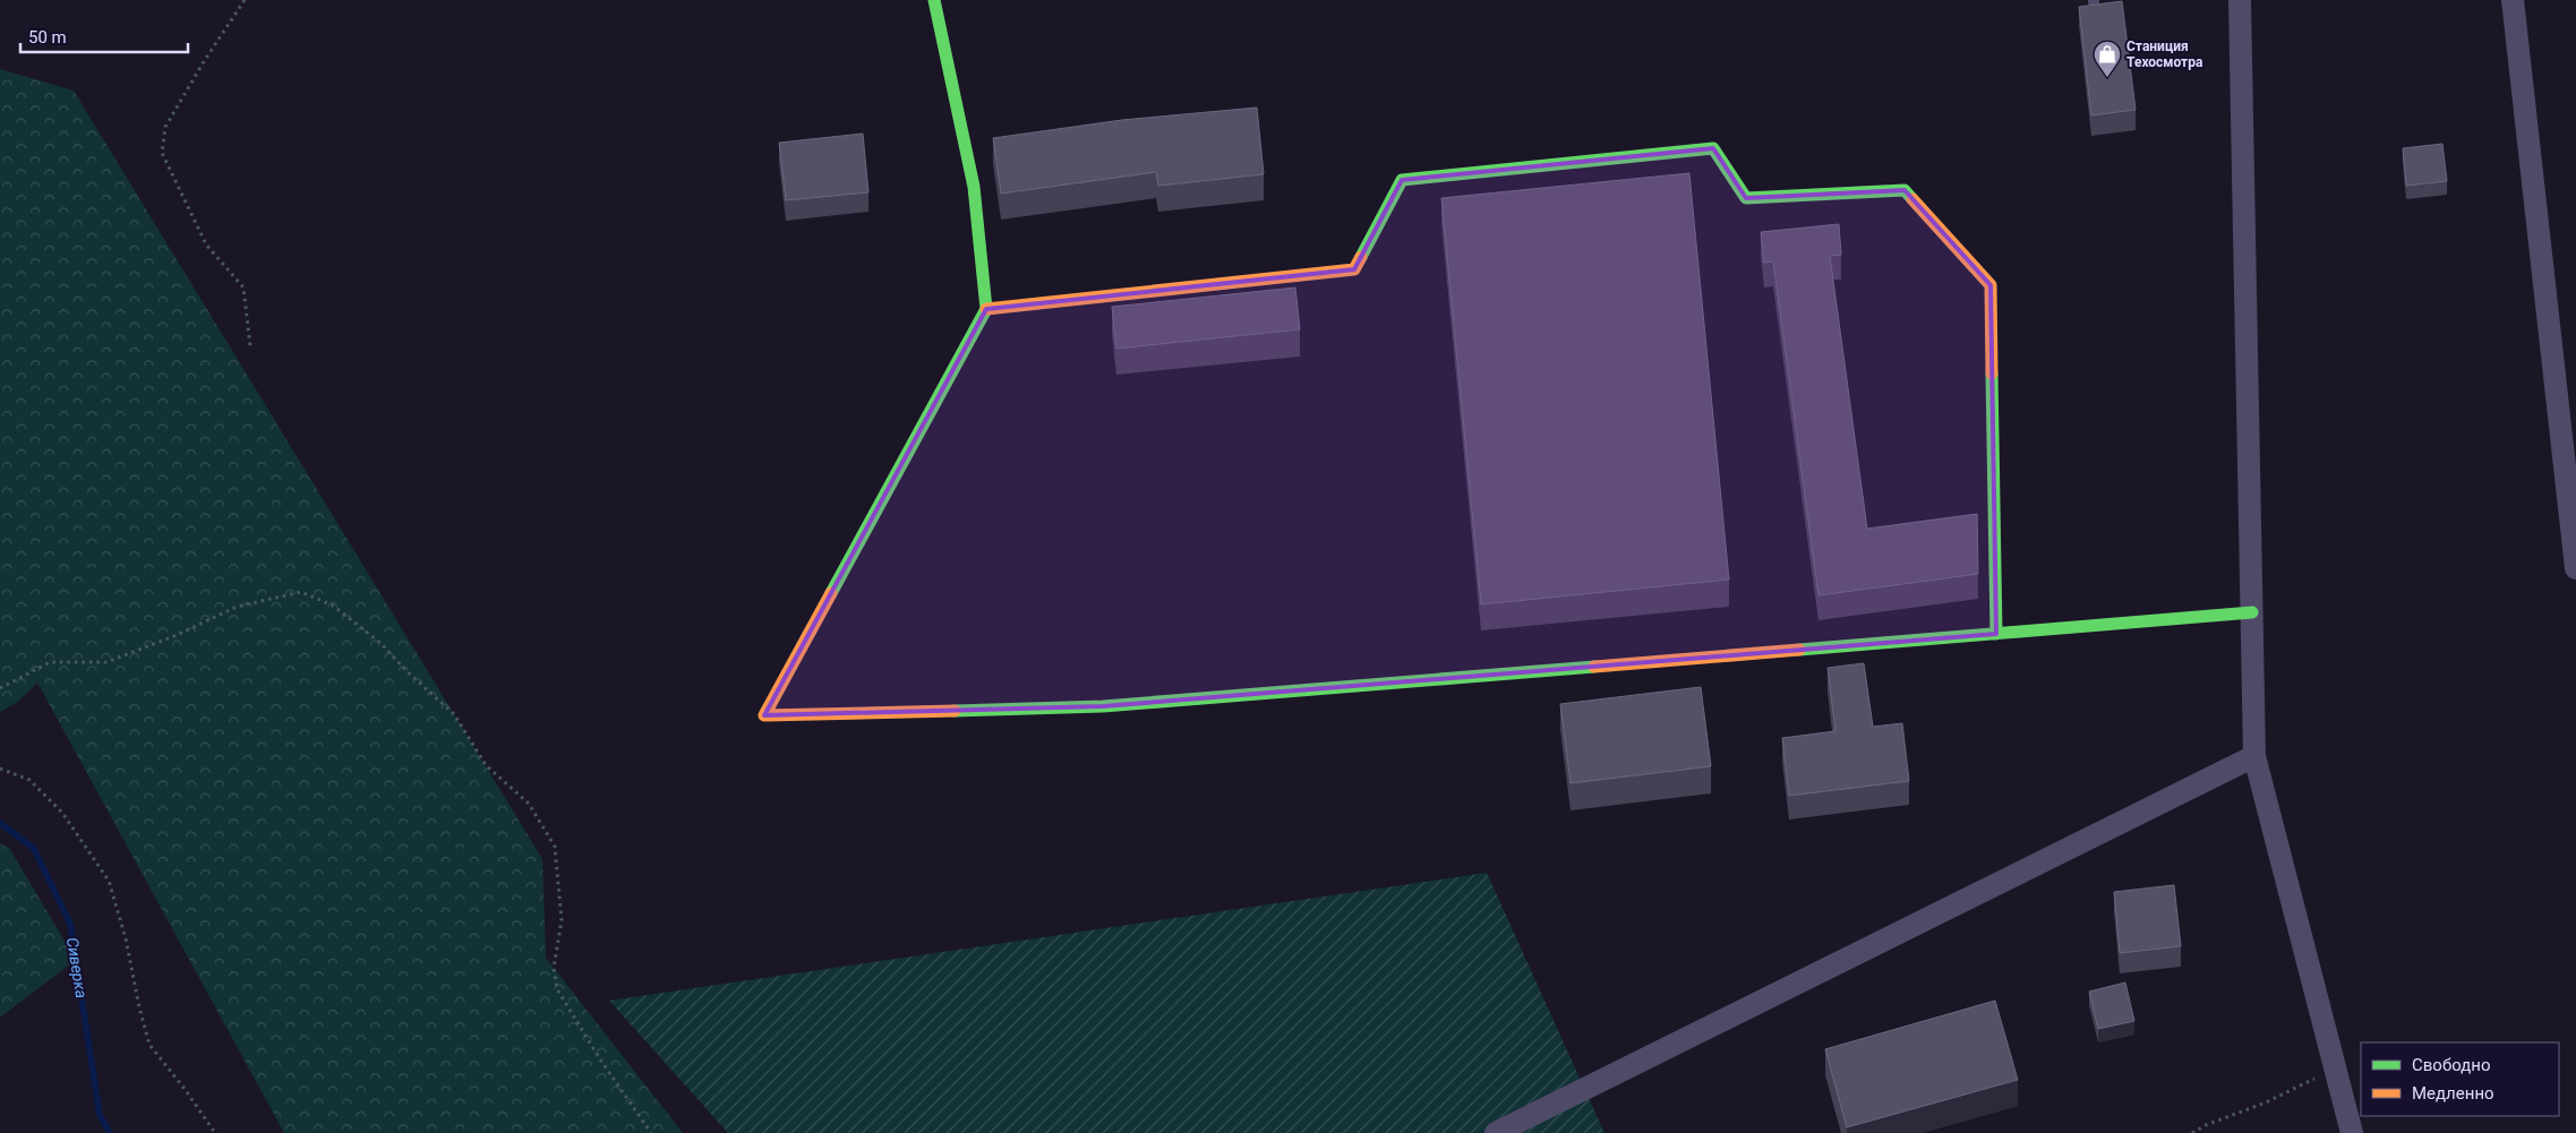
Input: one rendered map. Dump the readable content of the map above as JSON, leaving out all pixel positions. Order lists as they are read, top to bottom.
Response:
{
  "water": ["Сиверка"],
  "places": {
    "shop": ["Станиция Техосмотра"]
  },
  "legend": ["Свободно", "Медленно"],
  "scale_bar": "50 m"
}
